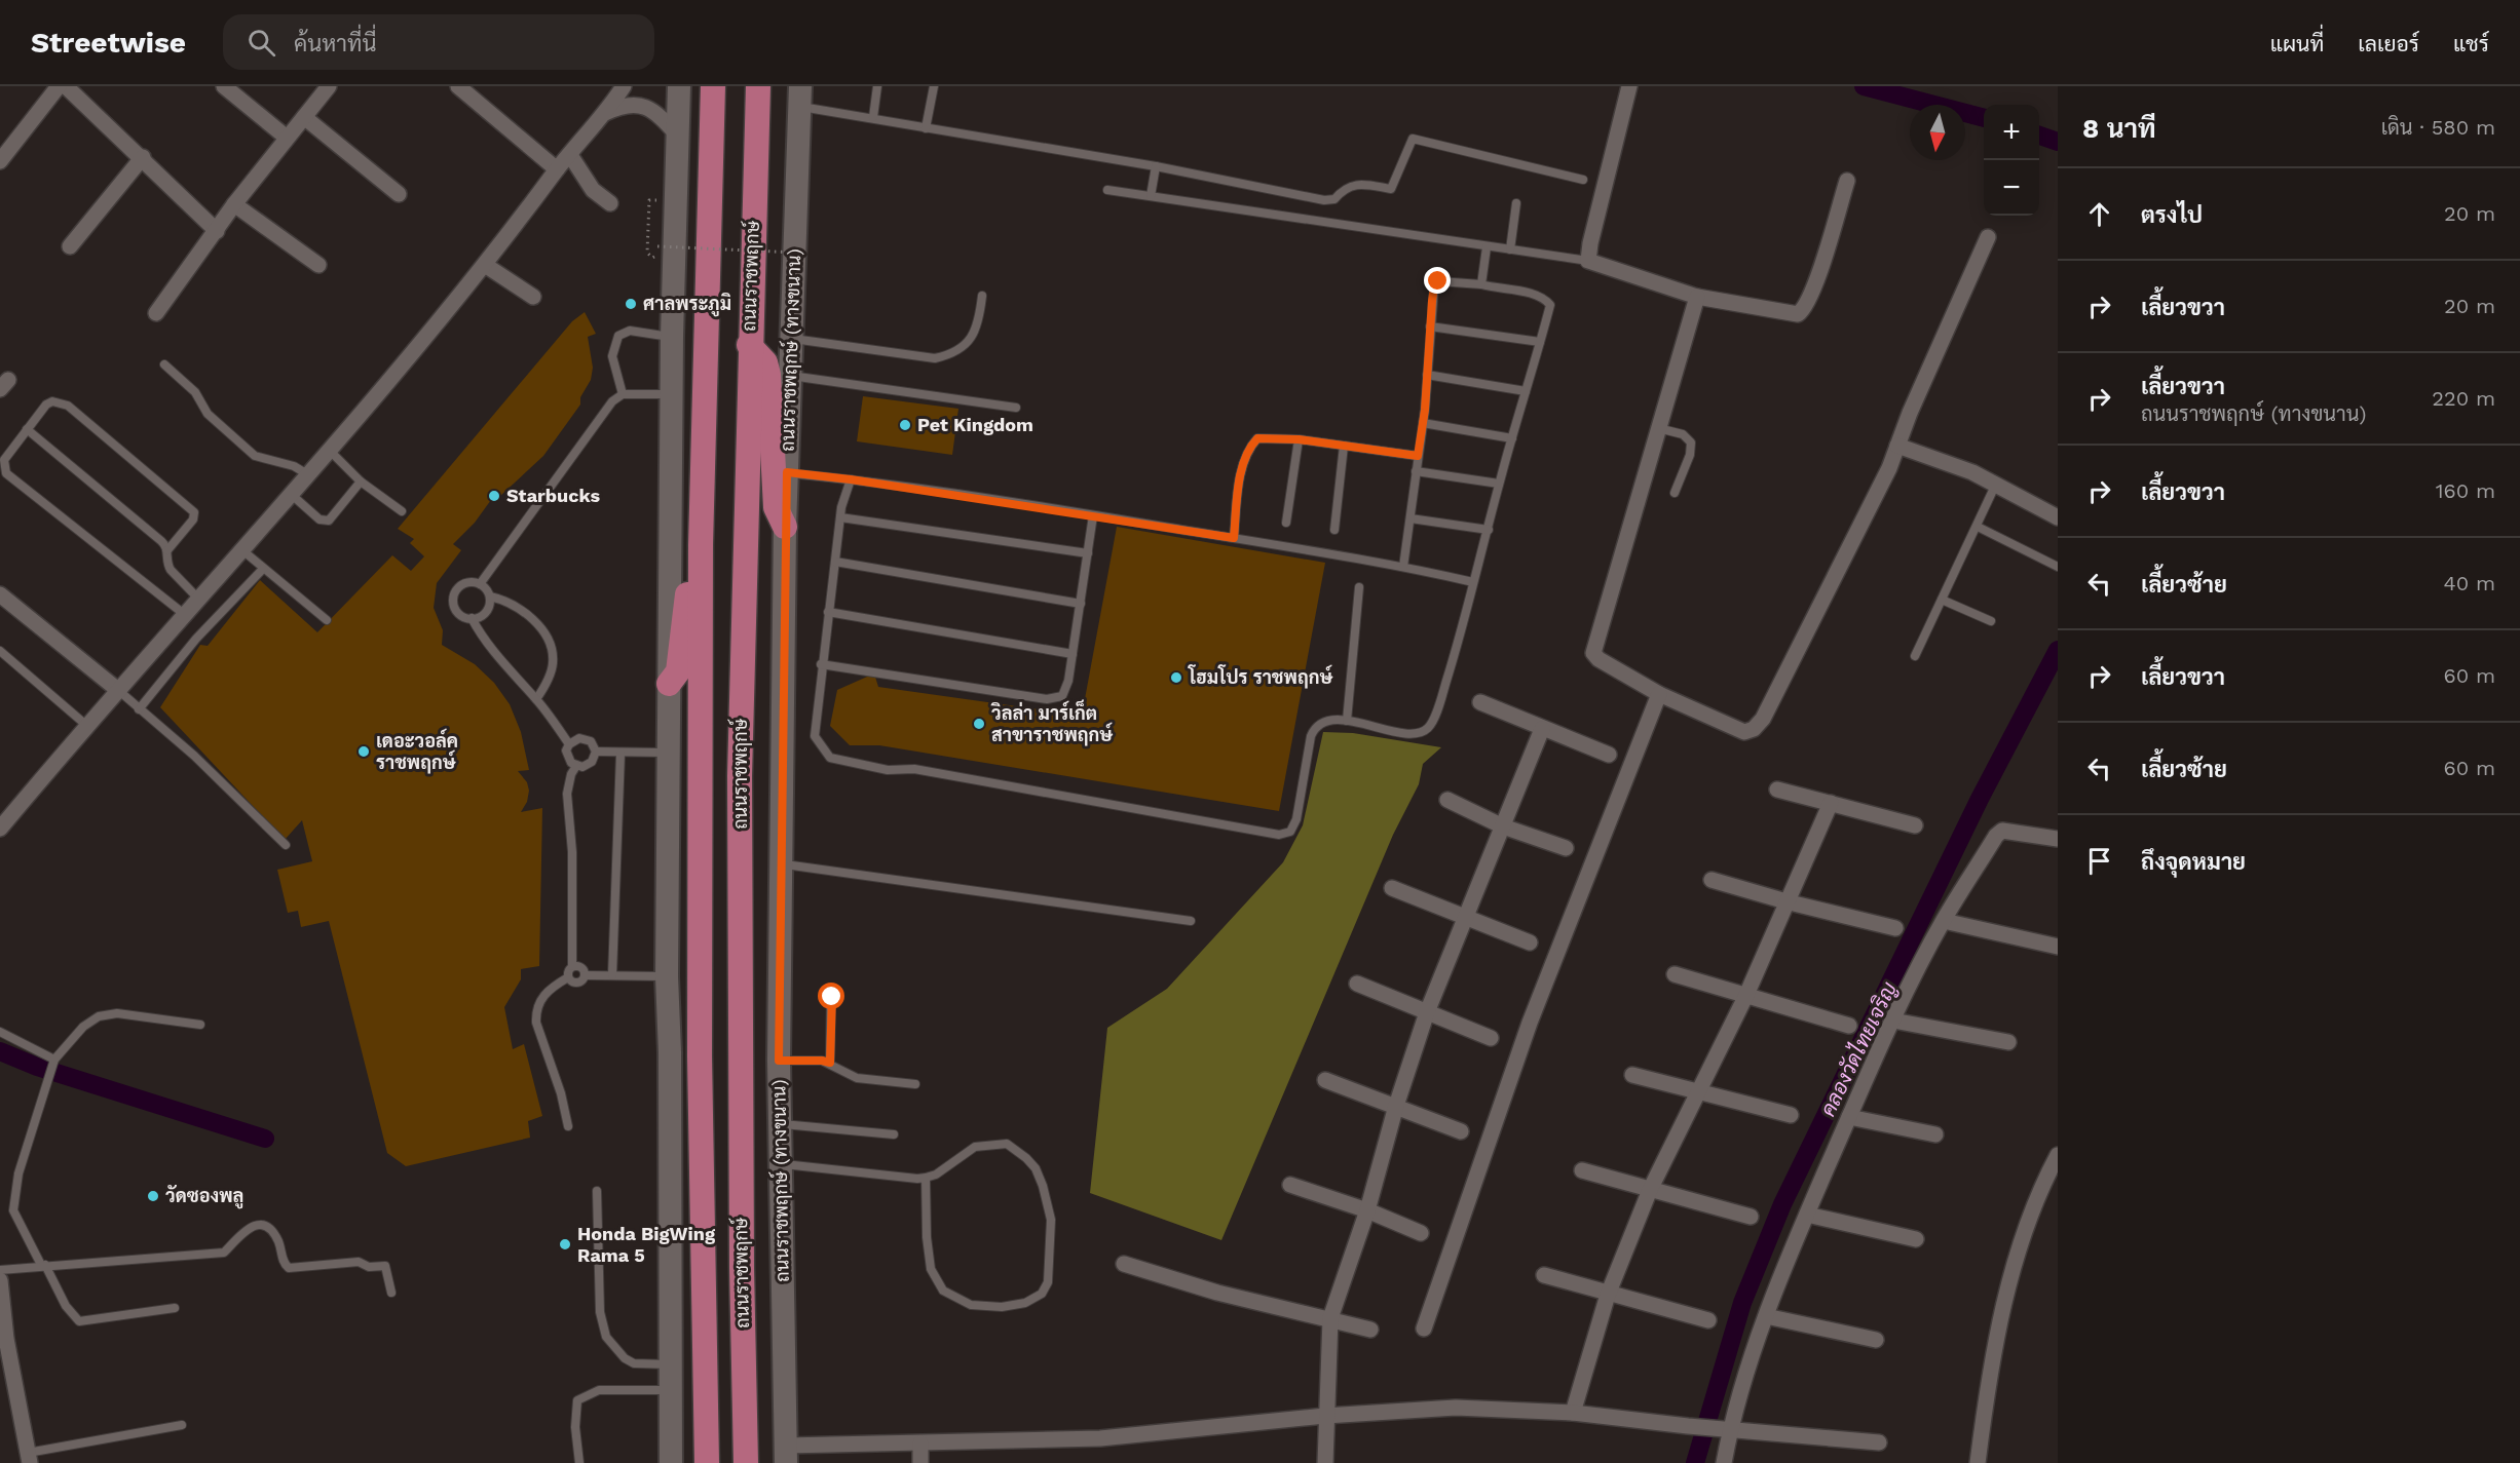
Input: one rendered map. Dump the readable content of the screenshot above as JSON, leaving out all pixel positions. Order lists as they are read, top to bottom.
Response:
{
  "streets": {
    "main road": ["ถนนราชพฤกษ์", "ถนนราชพฤกษ์ (ทางขนาน)"]
  },
  "water": ["คลองวัดไทยเจริญ"],
  "places": [
    "ศาลพระภูมิ",
    "Pet Kingdom",
    "Starbucks",
    "โฮมโปร ราชพฤกษ์",
    "วิลล่า มาร์เก็ต สาขาราชพฤกษ์",
    "เดอะวอล์ค ราชพฤกษ์",
    "วัดซองพลู",
    "Honda BigWing Rama 5"
  ],
  "north": "bottom",
  "page": {
    "header": "Streetwise",
    "search": "ค้นหาที่นี่",
    "nav": ["แผนที่", "เลเยอร์", "แชร์"],
    "heading": ["8 นาที", "เดิน · 580 m"],
    "map_buttons": ["+", "−"],
    "list": [
      ["ตรงไป", "20 m"],
      ["เลี้ยวขวา", "20 m"],
      ["เลี้ยวขวา", "ถนนราชพฤกษ์ (ทางขนาน)", "220 m"],
      ["เลี้ยวขวา", "160 m"],
      ["เลี้ยวซ้าย", "40 m"],
      ["เลี้ยวขวา", "60 m"],
      ["เลี้ยวซ้าย", "60 m"],
      "ถึงจุดหมาย"
    ]
  }
}
